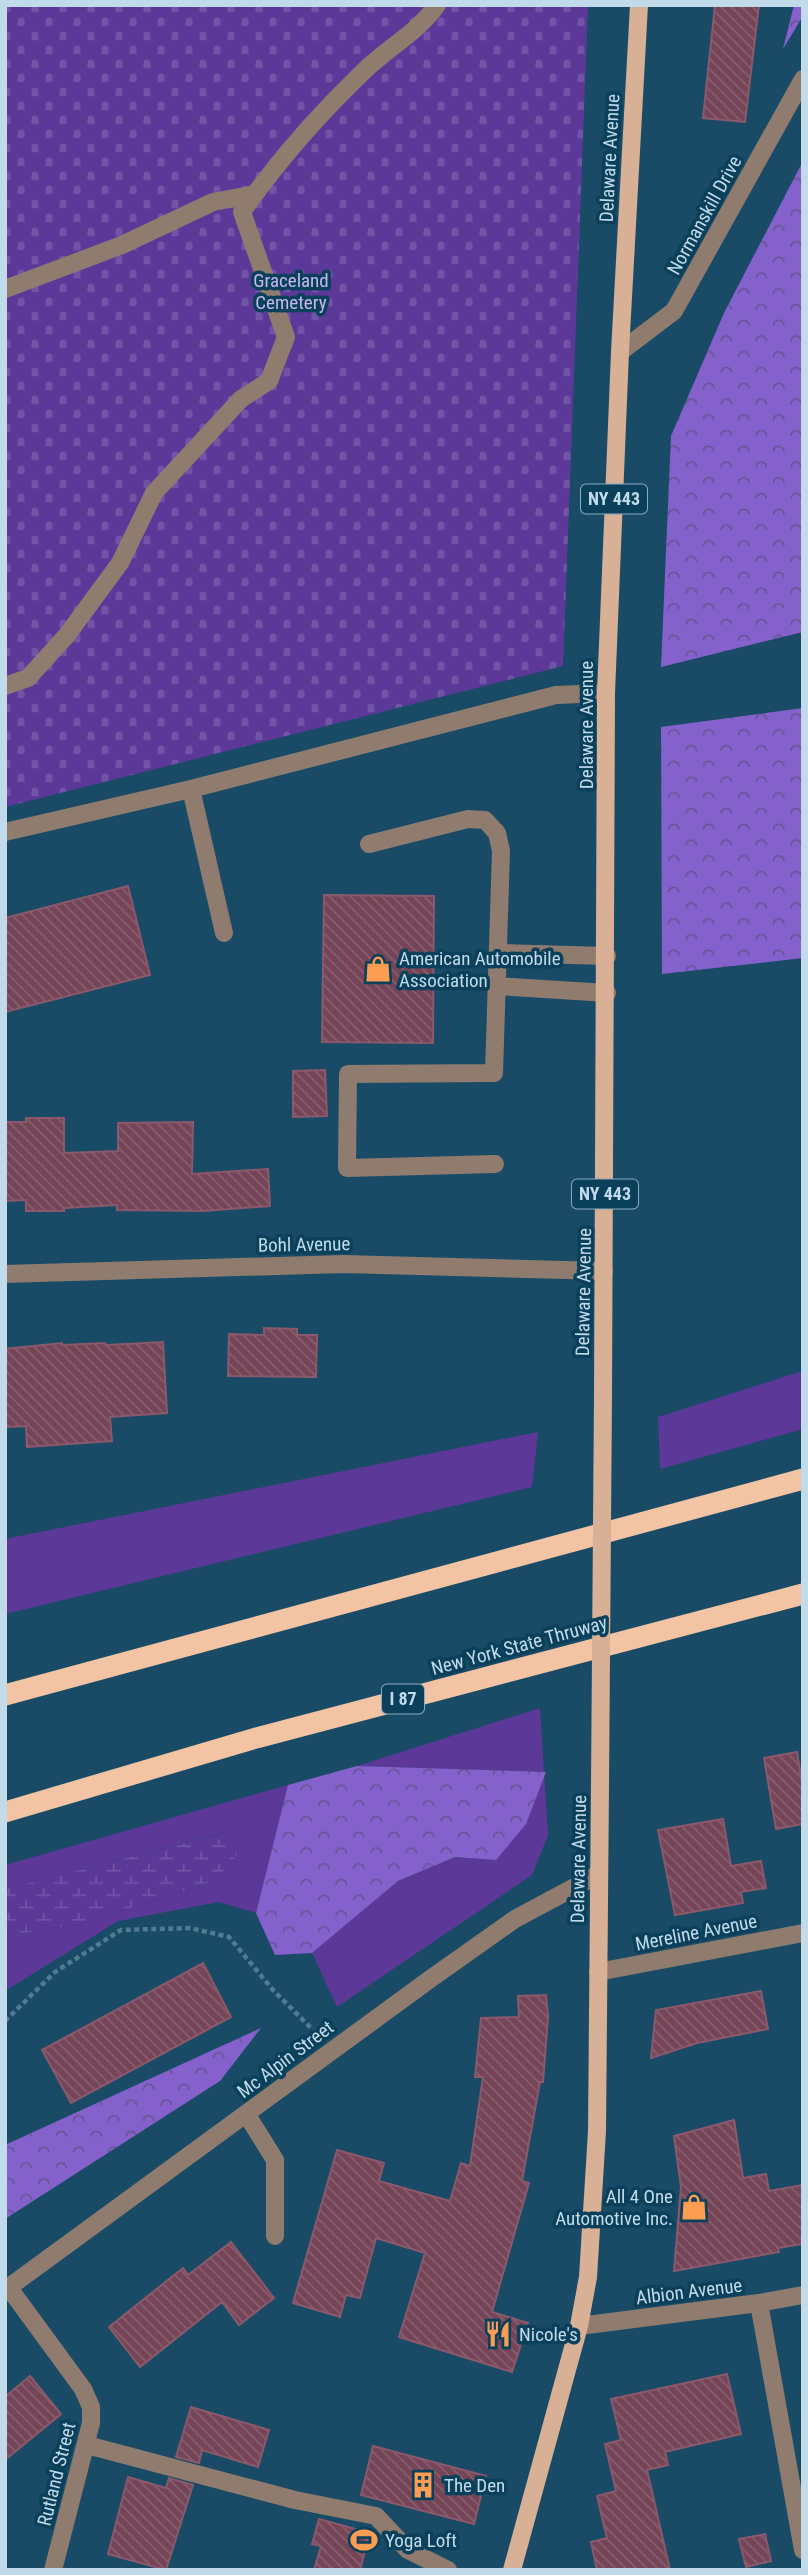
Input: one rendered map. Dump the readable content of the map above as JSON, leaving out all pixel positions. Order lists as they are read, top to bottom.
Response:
{
  "streets": {
    "highway": ["New York State Thruway", "I 87"],
    "main road": ["Delaware Avenue", "NY 443"],
    "street": [
      "Normanskill Drive",
      "Bohl Avenue",
      "Mereline Avenue",
      "Mc Alpin Street",
      "Albion Avenue",
      "Rutland Street"
    ]
  },
  "crossings": [
    ["Delaware Avenue", "Normanskill Drive"],
    ["Delaware Avenue", "Bohl Avenue"],
    ["Delaware Avenue", "Mereline Avenue"],
    ["Delaware Avenue", "Mc Alpin Street"],
    ["Delaware Avenue", "Albion Avenue"],
    ["Mc Alpin Street", "Rutland Street"]
  ],
  "parks": ["Graceland Cemetery"],
  "places": {
    "shop": ["American Automobile Association", "All 4 One Automotive Inc."],
    "restaurant": ["Nicole's"],
    "building": ["The Den"],
    "sports": ["Yoga Loft"]
  }
}
